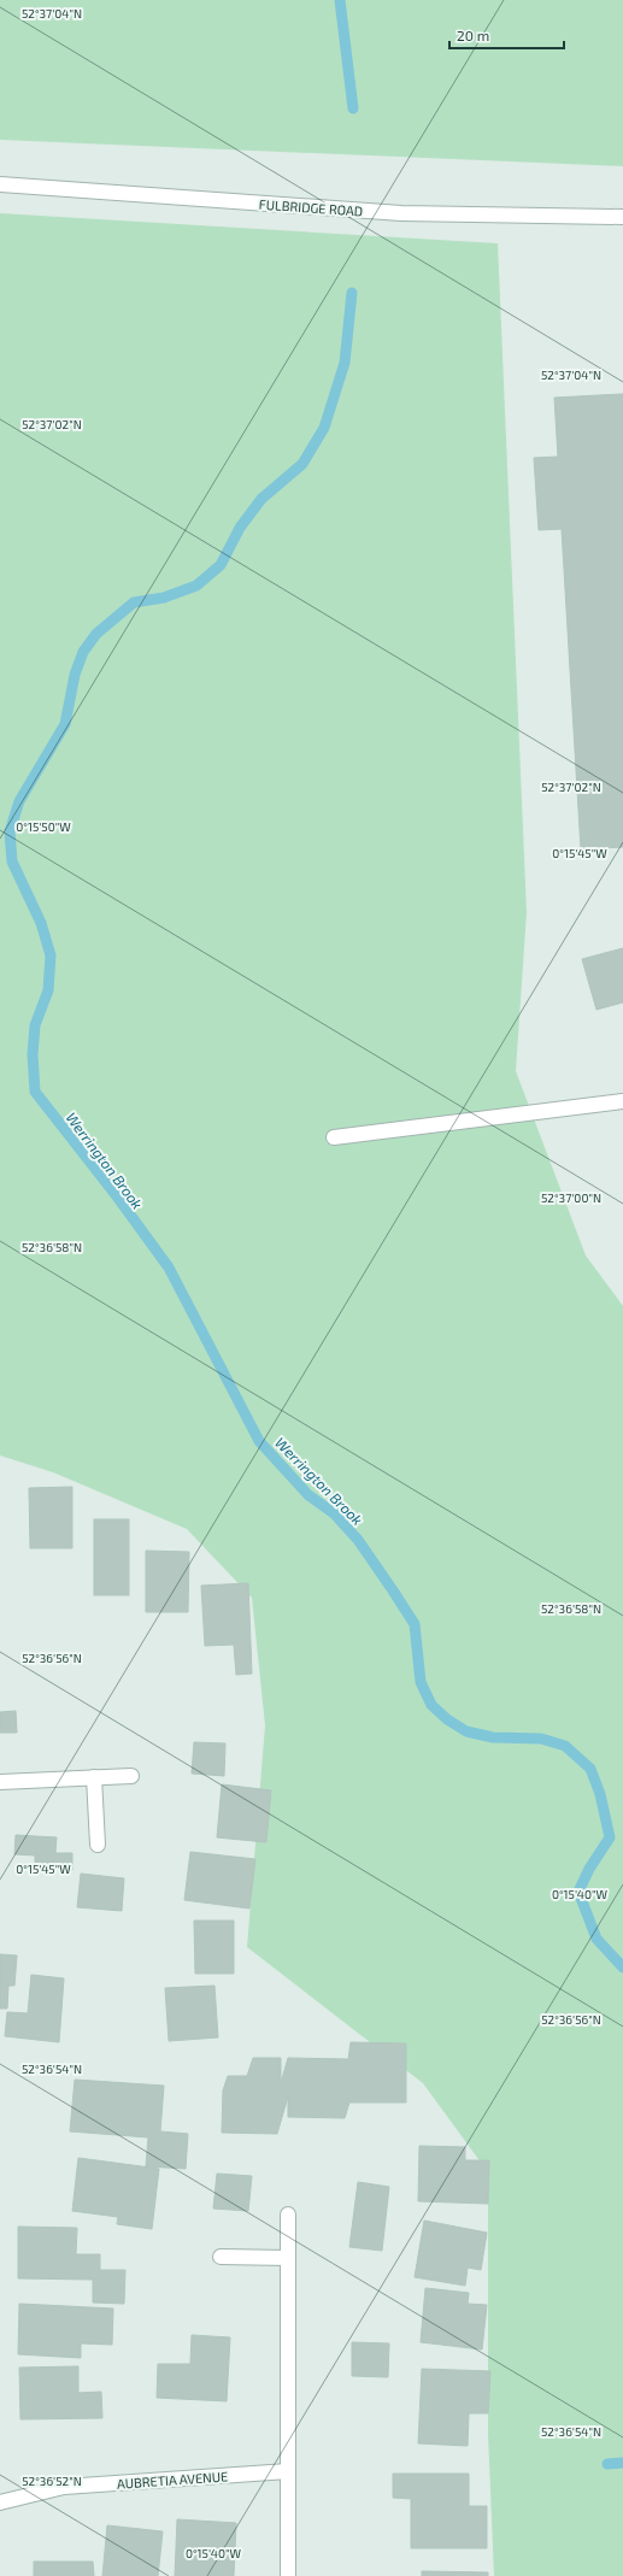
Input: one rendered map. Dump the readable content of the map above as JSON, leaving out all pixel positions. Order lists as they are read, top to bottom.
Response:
{
  "streets": {
    "street": ["FULBRIDGE ROAD", "AUBRETIA AVENUE"]
  },
  "water": ["Werrington Brook"],
  "scale_bar": "20 m",
  "coordinates": [
    "52°37'04\"N",
    "52°37'02\"N",
    "0°15'50\"W",
    "0°15'45\"W",
    "52°37'00\"N",
    "52°36'58\"N",
    "52°36'56\"N",
    "0°15'40\"W",
    "52°36'54\"N",
    "52°36'52\"N"
  ]
}
